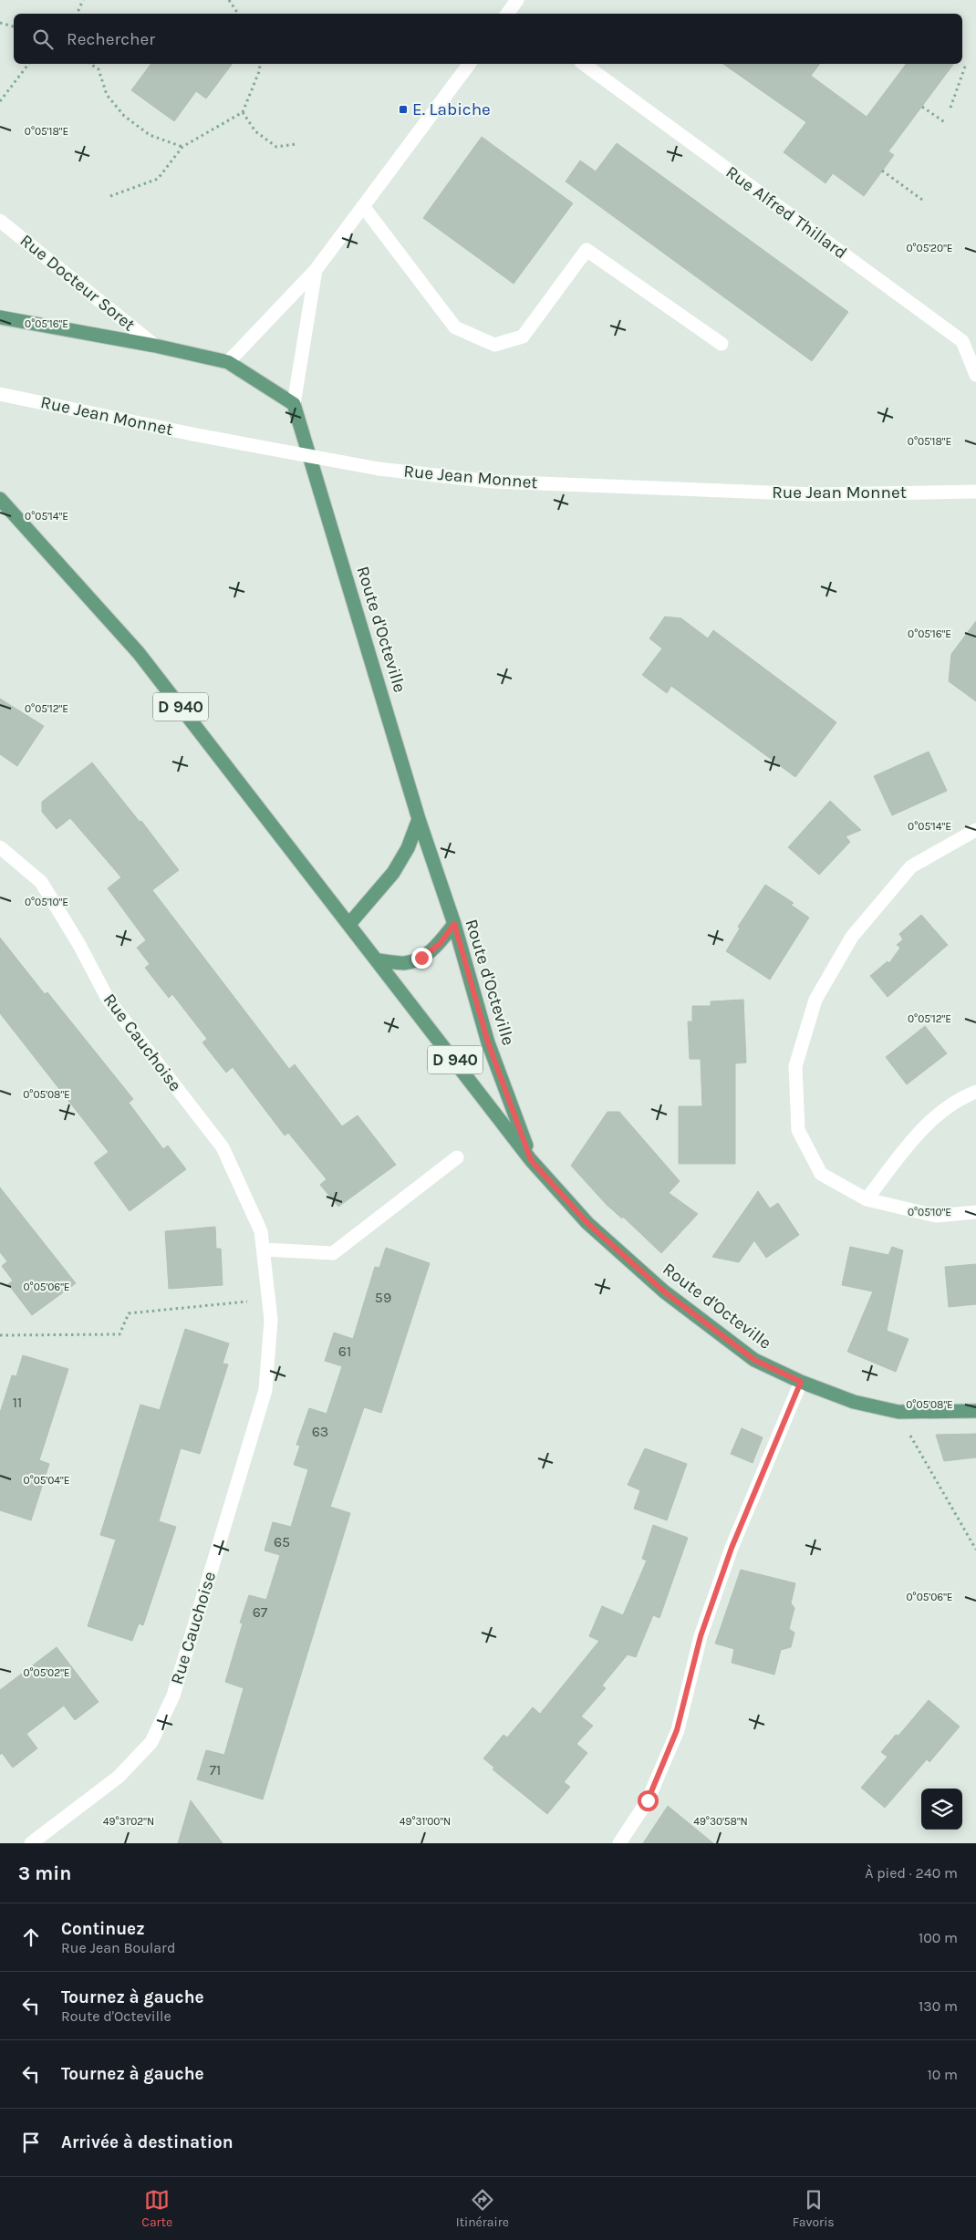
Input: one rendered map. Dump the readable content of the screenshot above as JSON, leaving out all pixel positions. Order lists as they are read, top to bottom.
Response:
{
  "streets": {
    "main road": ["Route d'Octeville", "D 940"],
    "street": [
      "Rue Alfred Thillard",
      "Rue Docteur Soret",
      "Rue Jean Monnet",
      "Rue Cauchoise"
    ]
  },
  "places": {
    "transit": ["E. Labiche"]
  },
  "house_numbers": [
    "59",
    "61",
    "11",
    "63",
    "65",
    "67",
    "71"
  ],
  "page": {
    "search": "Rechercher",
    "heading": ["3 min", "À pied · 240 m"],
    "list": [
      ["Continuez", "Rue Jean Boulard", "100 m"],
      ["Tournez à gauche", "Route d'Octeville", "130 m"],
      ["Tournez à gauche", "10 m"],
      "Arrivée à destination"
    ],
    "nav": ["Carte", "Itinéraire", "Favoris"]
  },
  "coordinates": [
    "0°05'18\"E",
    "0°05'20\"E",
    "0°05'16\"E",
    "0°05'14\"E",
    "0°05'12\"E",
    "0°05'10\"E",
    "0°05'08\"E",
    "0°05'06\"E",
    "0°05'04\"E",
    "0°05'02\"E",
    "49°31'02\"N",
    "49°31'00\"N",
    "49°30'58\"N"
  ]
}
